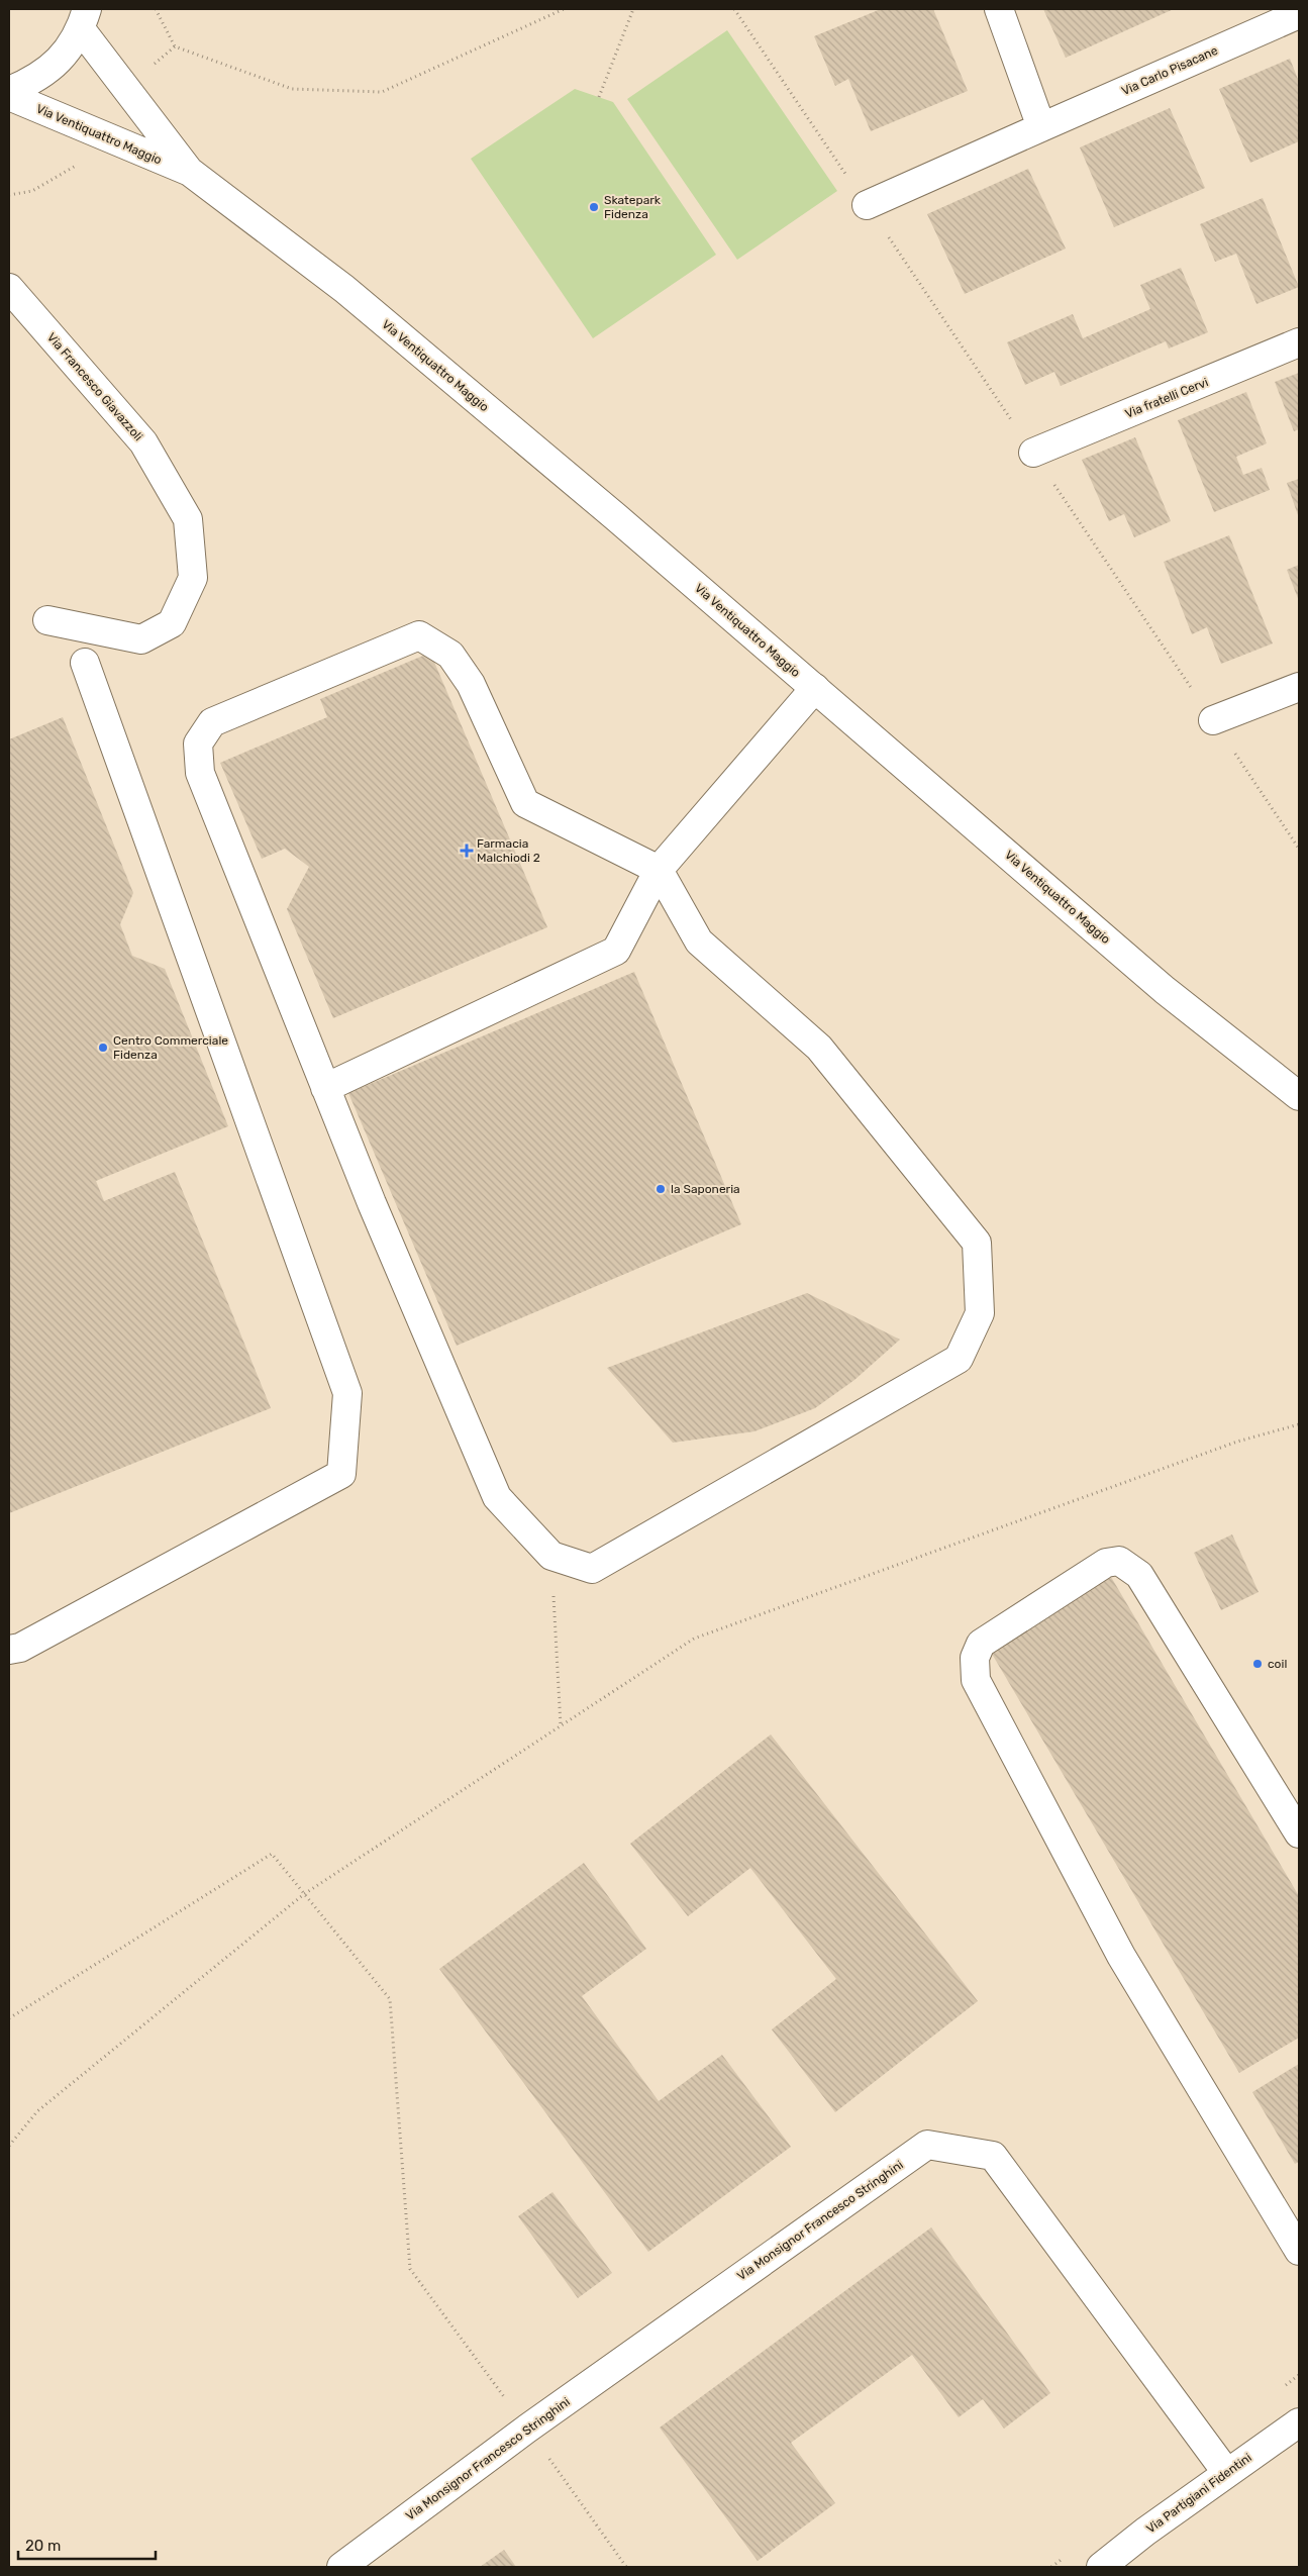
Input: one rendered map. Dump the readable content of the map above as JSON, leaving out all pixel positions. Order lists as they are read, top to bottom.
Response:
{
  "streets": {
    "street": [
      "Via Carlo Pisacane",
      "Via Ventiquattro Maggio",
      "Via Francesco Giavazzoli",
      "Via fratelli Cervi",
      "Via Monsignor Francesco Stringhini",
      "Via Partigiani Fidentini"
    ]
  },
  "crossings": [
    ["Via Monsignor Francesco Stringhini", "Via Partigiani Fidentini"]
  ],
  "places": {
    "other": [
      "Skatepark Fidenza",
      "Centro Commerciale Fidenza",
      "la Saponeria",
      "coil"
    ],
    "health": ["Farmacia Malchiodi 2"]
  },
  "scale_bar": "20 m"
}
